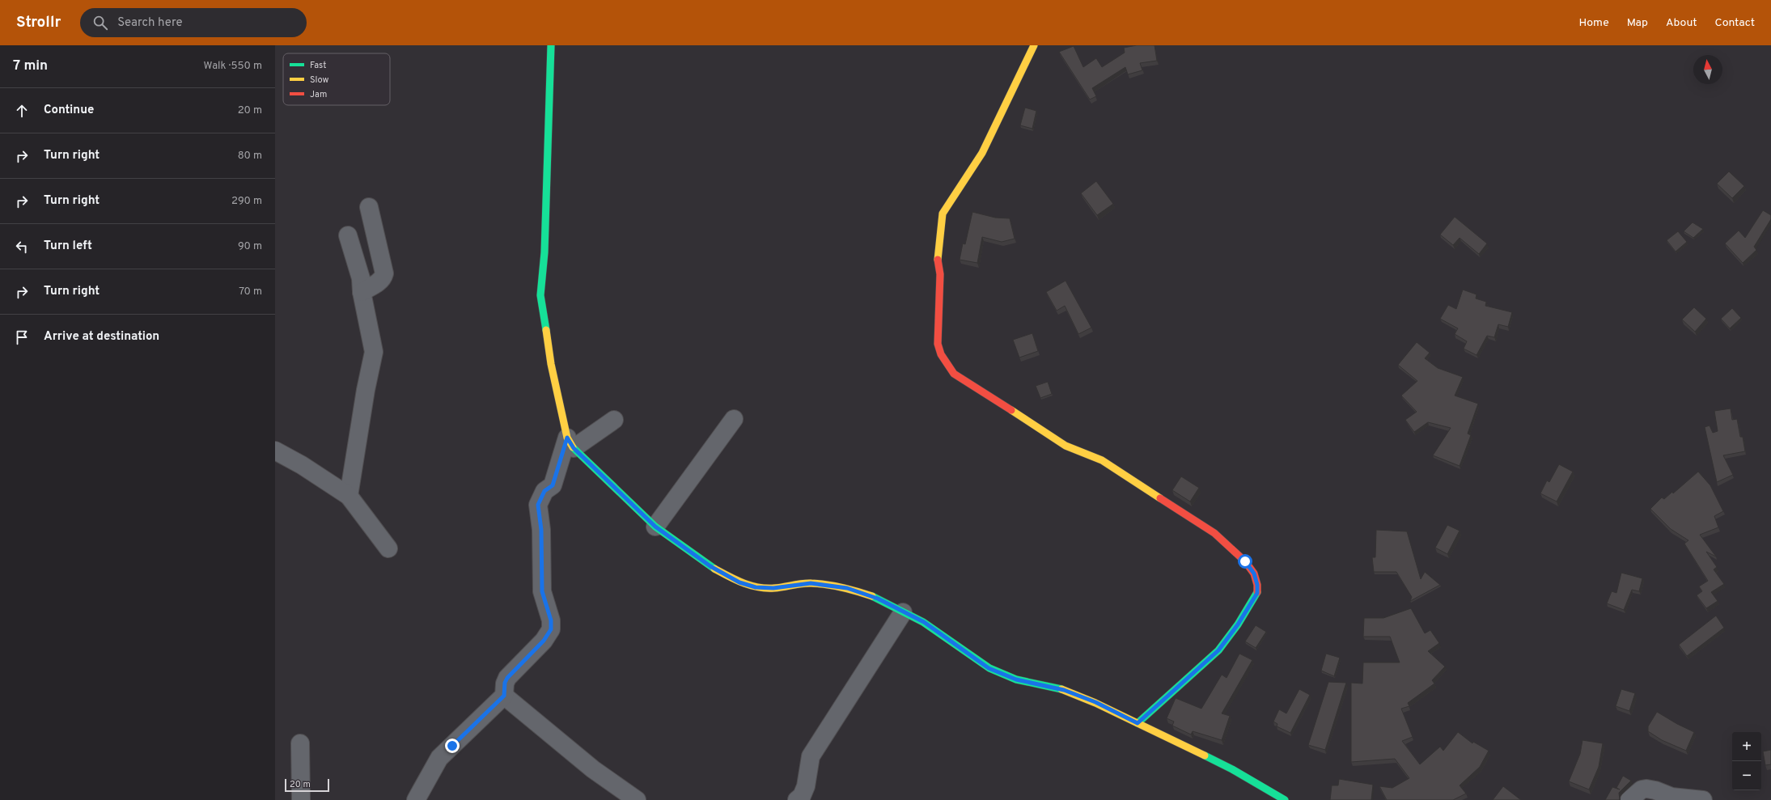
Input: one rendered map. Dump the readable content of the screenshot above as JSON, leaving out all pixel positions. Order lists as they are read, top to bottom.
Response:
{
  "legend": ["Fast", "Slow", "Jam"],
  "scale_bar": "20 m",
  "north": "top",
  "page": {
    "header": "Strollr",
    "search": "Search here",
    "nav": [
      "Home",
      "Map",
      "About",
      "Contact"
    ],
    "heading": ["7 min", "Walk · 550 m"],
    "list": [
      ["Continue", "20 m"],
      ["Turn right", "80 m"],
      ["Turn right", "290 m"],
      ["Turn left", "90 m"],
      ["Turn right", "70 m"],
      "Arrive at destination"
    ],
    "map_buttons": ["+", "−"],
    "scale": "20 m"
  }
}
